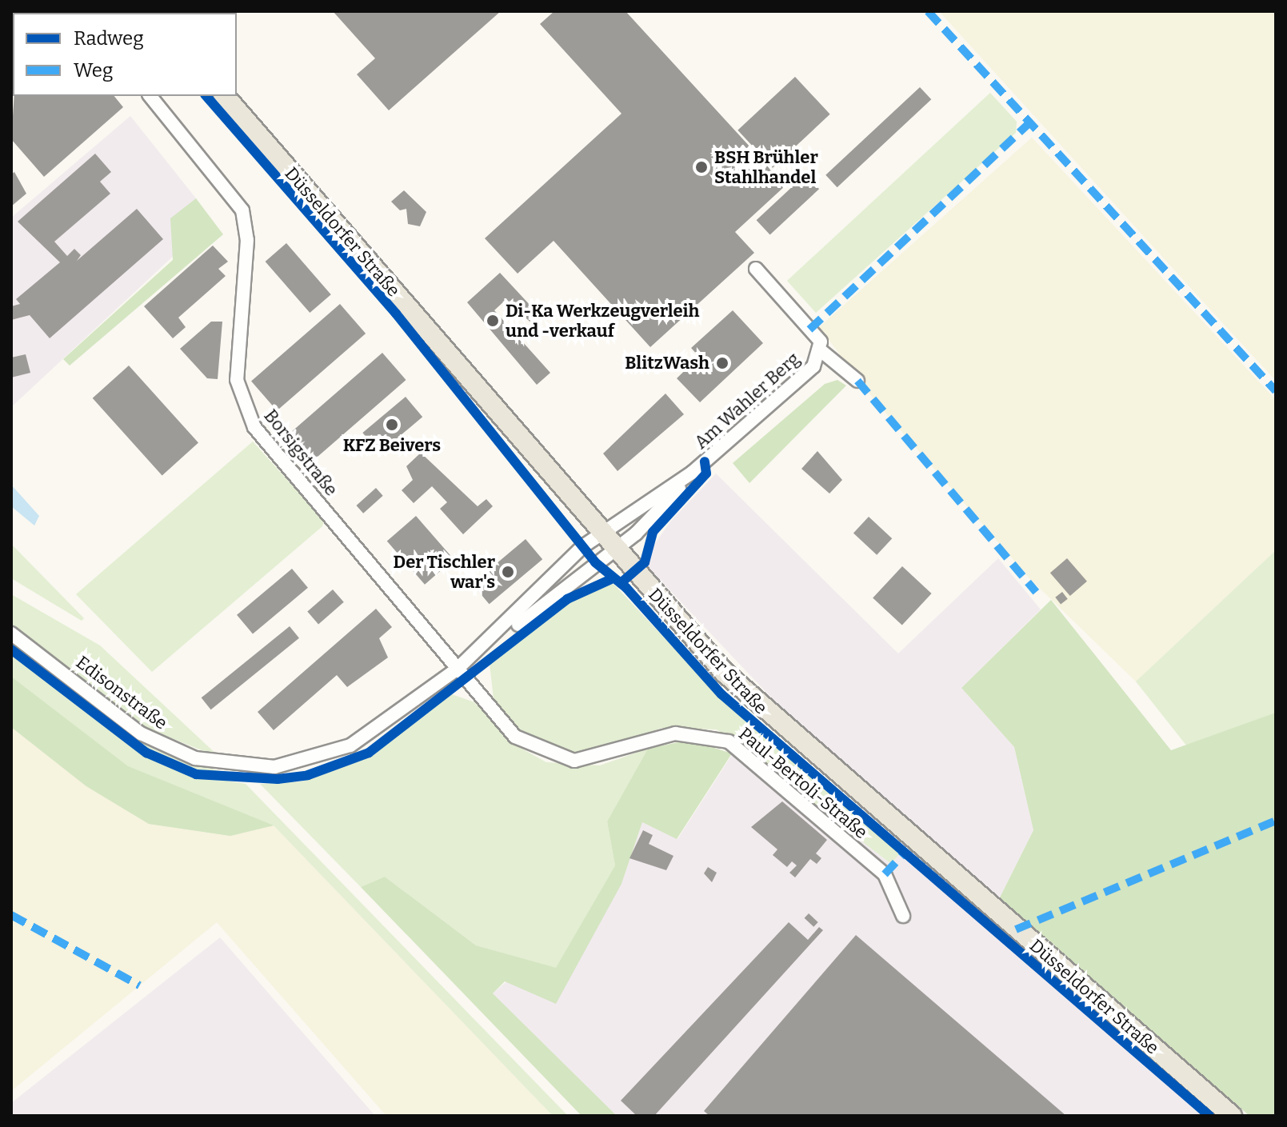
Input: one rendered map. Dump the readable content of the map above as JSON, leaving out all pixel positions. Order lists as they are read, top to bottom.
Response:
{
  "streets": {
    "main road": ["Düsseldorfer Straße"],
    "street": [
      "Am Wahler Berg",
      "Borsigstraße",
      "Edisonstraße",
      "Paul-Bertoli-Straße"
    ]
  },
  "crossings": [
    ["Düsseldorfer Straße", "Am Wahler Berg"],
    ["Düsseldorfer Straße", "Edisonstraße"],
    ["Am Wahler Berg", "Edisonstraße"],
    ["Borsigstraße", "Edisonstraße"],
    ["Borsigstraße", "Paul-Bertoli-Straße"],
    ["Edisonstraße", "Paul-Bertoli-Straße"]
  ],
  "places": [
    "BSH Brühler Stahlhandel",
    "Di-Ka Werkzeugverleih und -verkauf",
    "BlitzWash",
    "KFZ Beivers",
    "Der Tischler war's"
  ],
  "legend": ["Radweg", "Weg"]
}
